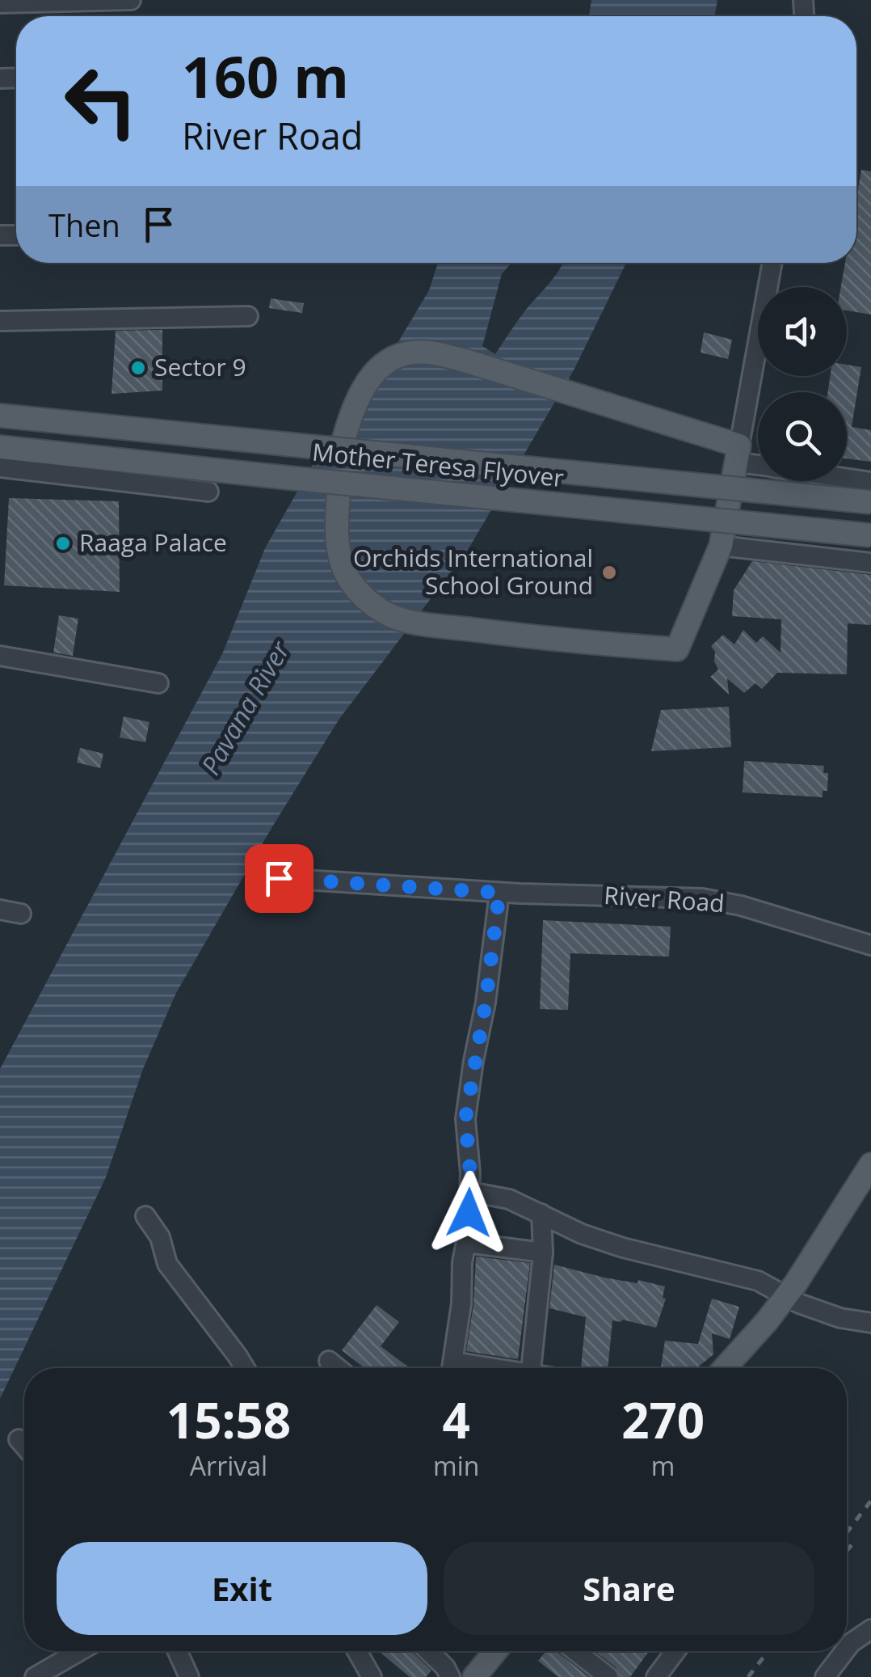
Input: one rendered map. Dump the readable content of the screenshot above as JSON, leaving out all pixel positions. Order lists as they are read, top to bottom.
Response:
{
  "streets": {
    "main road": ["Mother Teresa Flyover"],
    "street": ["River Road"]
  },
  "water": ["Pavana River"],
  "places": ["Sector 9", "Raaga Palace", "Orchids International School Ground"],
  "page": {
    "turn": ["160 m", "River Road"],
    "then": "Then",
    "eta": [
      "15:58",
      "Arrival",
      "4",
      "min",
      "270",
      "m"
    ],
    "buttons": ["Exit", "Share"]
  }
}
